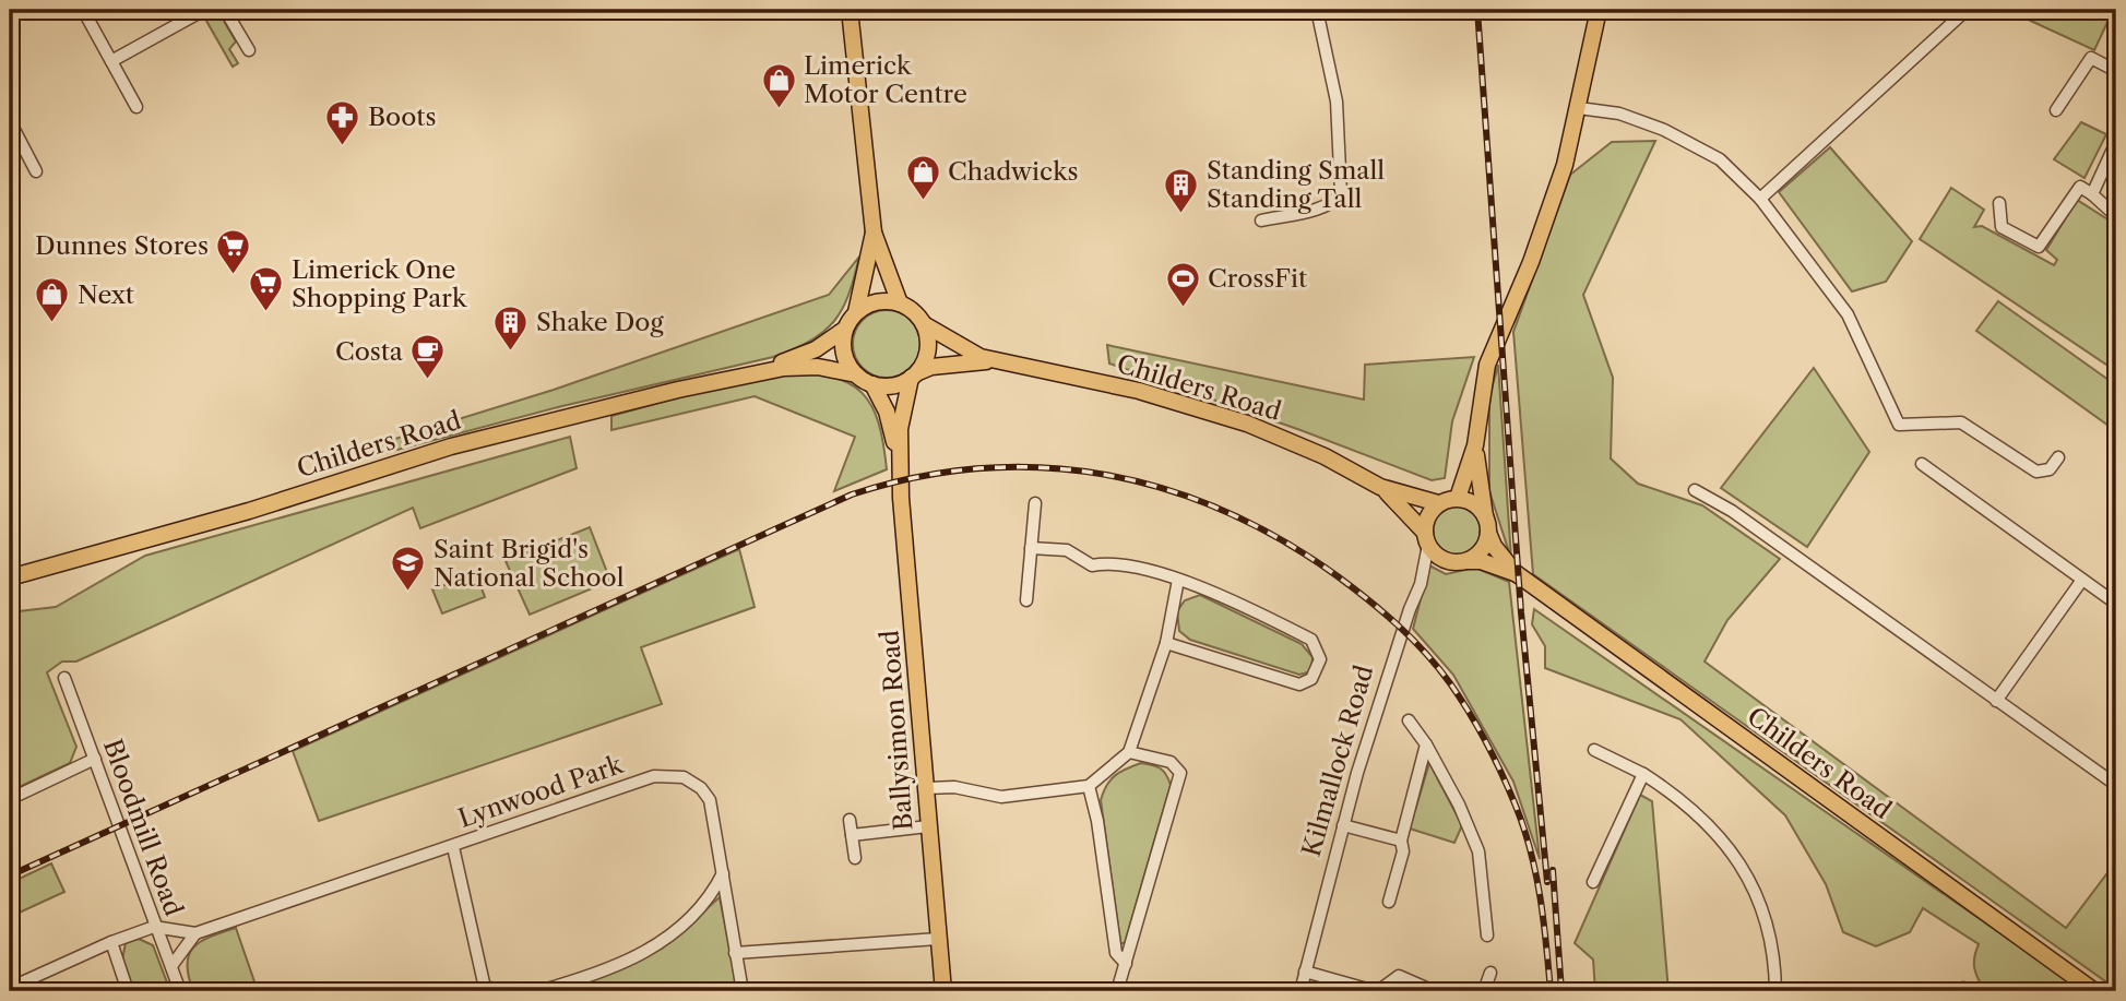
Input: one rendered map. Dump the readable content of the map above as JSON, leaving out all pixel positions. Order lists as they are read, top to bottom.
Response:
{
  "streets": {
    "main road": ["Childers Road", "Ballysimon Road"],
    "street": ["Kilmallock Road", "Lynwood Park", "Bloodmill Road"]
  },
  "crossings": [
    ["Childers Road", "Ballysimon Road"],
    ["Childers Road", "Kilmallock Road"],
    ["Lynwood Park", "Bloodmill Road"]
  ],
  "places": {
    "shop": ["Limerick Motor Centre", "Chadwicks", "Next"],
    "pharmacy": ["Boots"],
    "building": ["Standing Small Standing Tall", "Shake Dog"],
    "supermarket": ["Dunnes Stores", "Limerick One Shopping Park"],
    "sports": ["CrossFit"],
    "cafe": ["Costa"],
    "school or university": ["Saint Brigid's National School"]
  }
}
